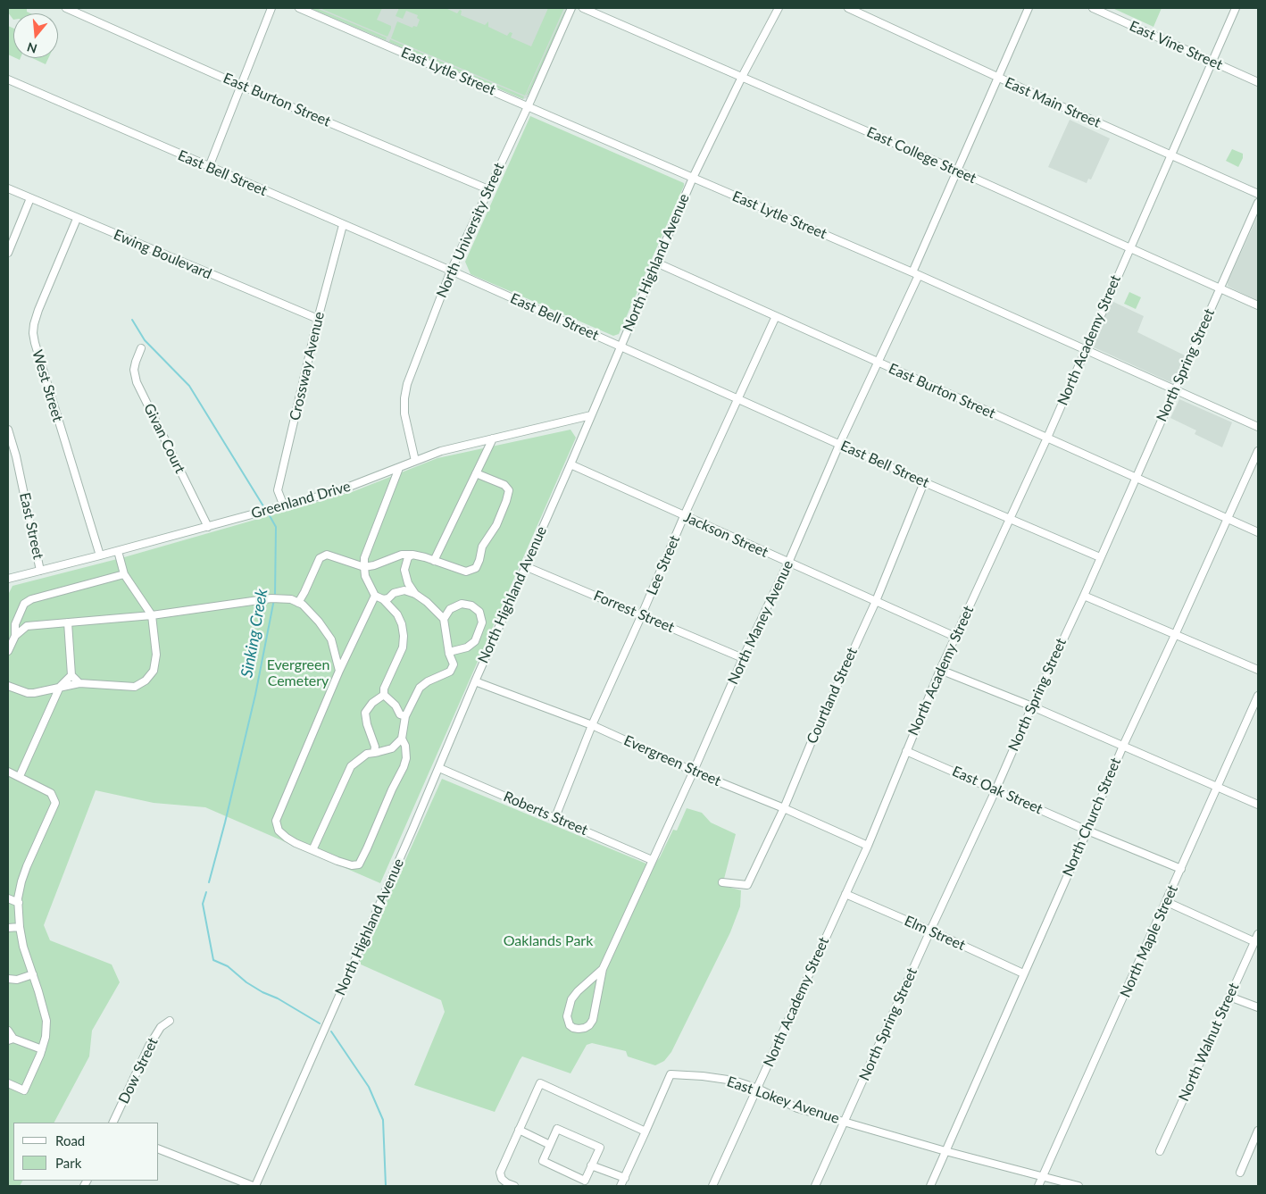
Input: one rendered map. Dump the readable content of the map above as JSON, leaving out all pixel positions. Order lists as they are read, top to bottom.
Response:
{
  "streets": {
    "street": [
      "East Vine Street",
      "East Lytle Street",
      "East Burton Street",
      "East Main Street",
      "East College Street",
      "East Bell Street",
      "North University Street",
      "Ewing Boulevard",
      "North Highland Avenue",
      "North Academy Street",
      "North Spring Street",
      "Crossway Avenue",
      "West Street",
      "Givan Court",
      "Greenland Drive",
      "East Street",
      "Jackson Street",
      "Lee Street",
      "Forrest Street",
      "North Maney Avenue",
      "Courtland Street",
      "Evergreen Street",
      "East Oak Street",
      "Roberts Street",
      "North Church Street",
      "Elm Street",
      "North Maple Street",
      "North Walnut Street",
      "Dow Street",
      "East Lokey Avenue"
    ]
  },
  "crossings": [
    ["East Vine Street", "North Academy Street"],
    ["East Lytle Street", "North University Street"],
    ["East Lytle Street", "North Highland Avenue"],
    ["East Lytle Street", "North Academy Street"],
    ["East Lytle Street", "North Spring Street"],
    ["East Lytle Street", "North Maney Avenue"],
    ["East Burton Street", "North University Street"],
    ["East Burton Street", "North Highland Avenue"],
    ["East Burton Street", "North Academy Street"],
    ["East Burton Street", "North Spring Street"],
    ["East Burton Street", "Lee Street"],
    ["East Burton Street", "North Maney Avenue"],
    ["East Burton Street", "North Church Street"],
    ["East Main Street", "North Academy Street"],
    ["East Main Street", "North Maney Avenue"],
    ["East College Street", "North Highland Avenue"],
    ["East College Street", "North Academy Street"],
    ["East College Street", "North Spring Street"],
    ["East College Street", "North Maney Avenue"],
    ["East Bell Street", "North University Street"],
    ["East Bell Street", "North Highland Avenue"],
    ["East Bell Street", "North Academy Street"],
    ["East Bell Street", "North Spring Street"],
    ["East Bell Street", "Crossway Avenue"],
    ["East Bell Street", "Lee Street"],
    ["East Bell Street", "North Maney Avenue"],
    ["East Bell Street", "Courtland Street"],
    ["North University Street", "Greenland Drive"],
    ["Ewing Boulevard", "Crossway Avenue"],
    ["Ewing Boulevard", "West Street"],
    ["North Highland Avenue", "Greenland Drive"],
    ["North Highland Avenue", "Jackson Street"],
    ["North Highland Avenue", "Forrest Street"],
    ["North Highland Avenue", "Evergreen Street"],
    ["North Highland Avenue", "Roberts Street"],
    ["North Academy Street", "Jackson Street"],
    ["North Academy Street", "Evergreen Street"],
    ["North Academy Street", "East Oak Street"],
    ["North Academy Street", "Elm Street"],
    ["North Academy Street", "East Lokey Avenue"],
    ["North Spring Street", "East Oak Street"],
    ["North Spring Street", "Elm Street"],
    ["North Spring Street", "East Lokey Avenue"],
    ["Crossway Avenue", "Greenland Drive"],
    ["West Street", "Greenland Drive"],
    ["Givan Court", "Greenland Drive"],
    ["Greenland Drive", "East Street"],
    ["Jackson Street", "Lee Street"],
    ["Jackson Street", "North Maney Avenue"],
    ["Jackson Street", "Courtland Street"],
    ["Lee Street", "Forrest Street"],
    ["Lee Street", "Evergreen Street"],
    ["Lee Street", "Roberts Street"],
    ["Forrest Street", "North Maney Avenue"],
    ["North Maney Avenue", "Evergreen Street"],
    ["North Maney Avenue", "Roberts Street"],
    ["Courtland Street", "Evergreen Street"],
    ["East Oak Street", "North Church Street"],
    ["East Oak Street", "North Maple Street"],
    ["North Church Street", "Elm Street"],
    ["North Church Street", "East Lokey Avenue"],
    ["North Maple Street", "East Lokey Avenue"]
  ],
  "water": ["Sinking Creek"],
  "parks": ["Evergreen Cemetery", "Oaklands Park"],
  "legend": ["Road", "Park"],
  "north": "bottom"
}
